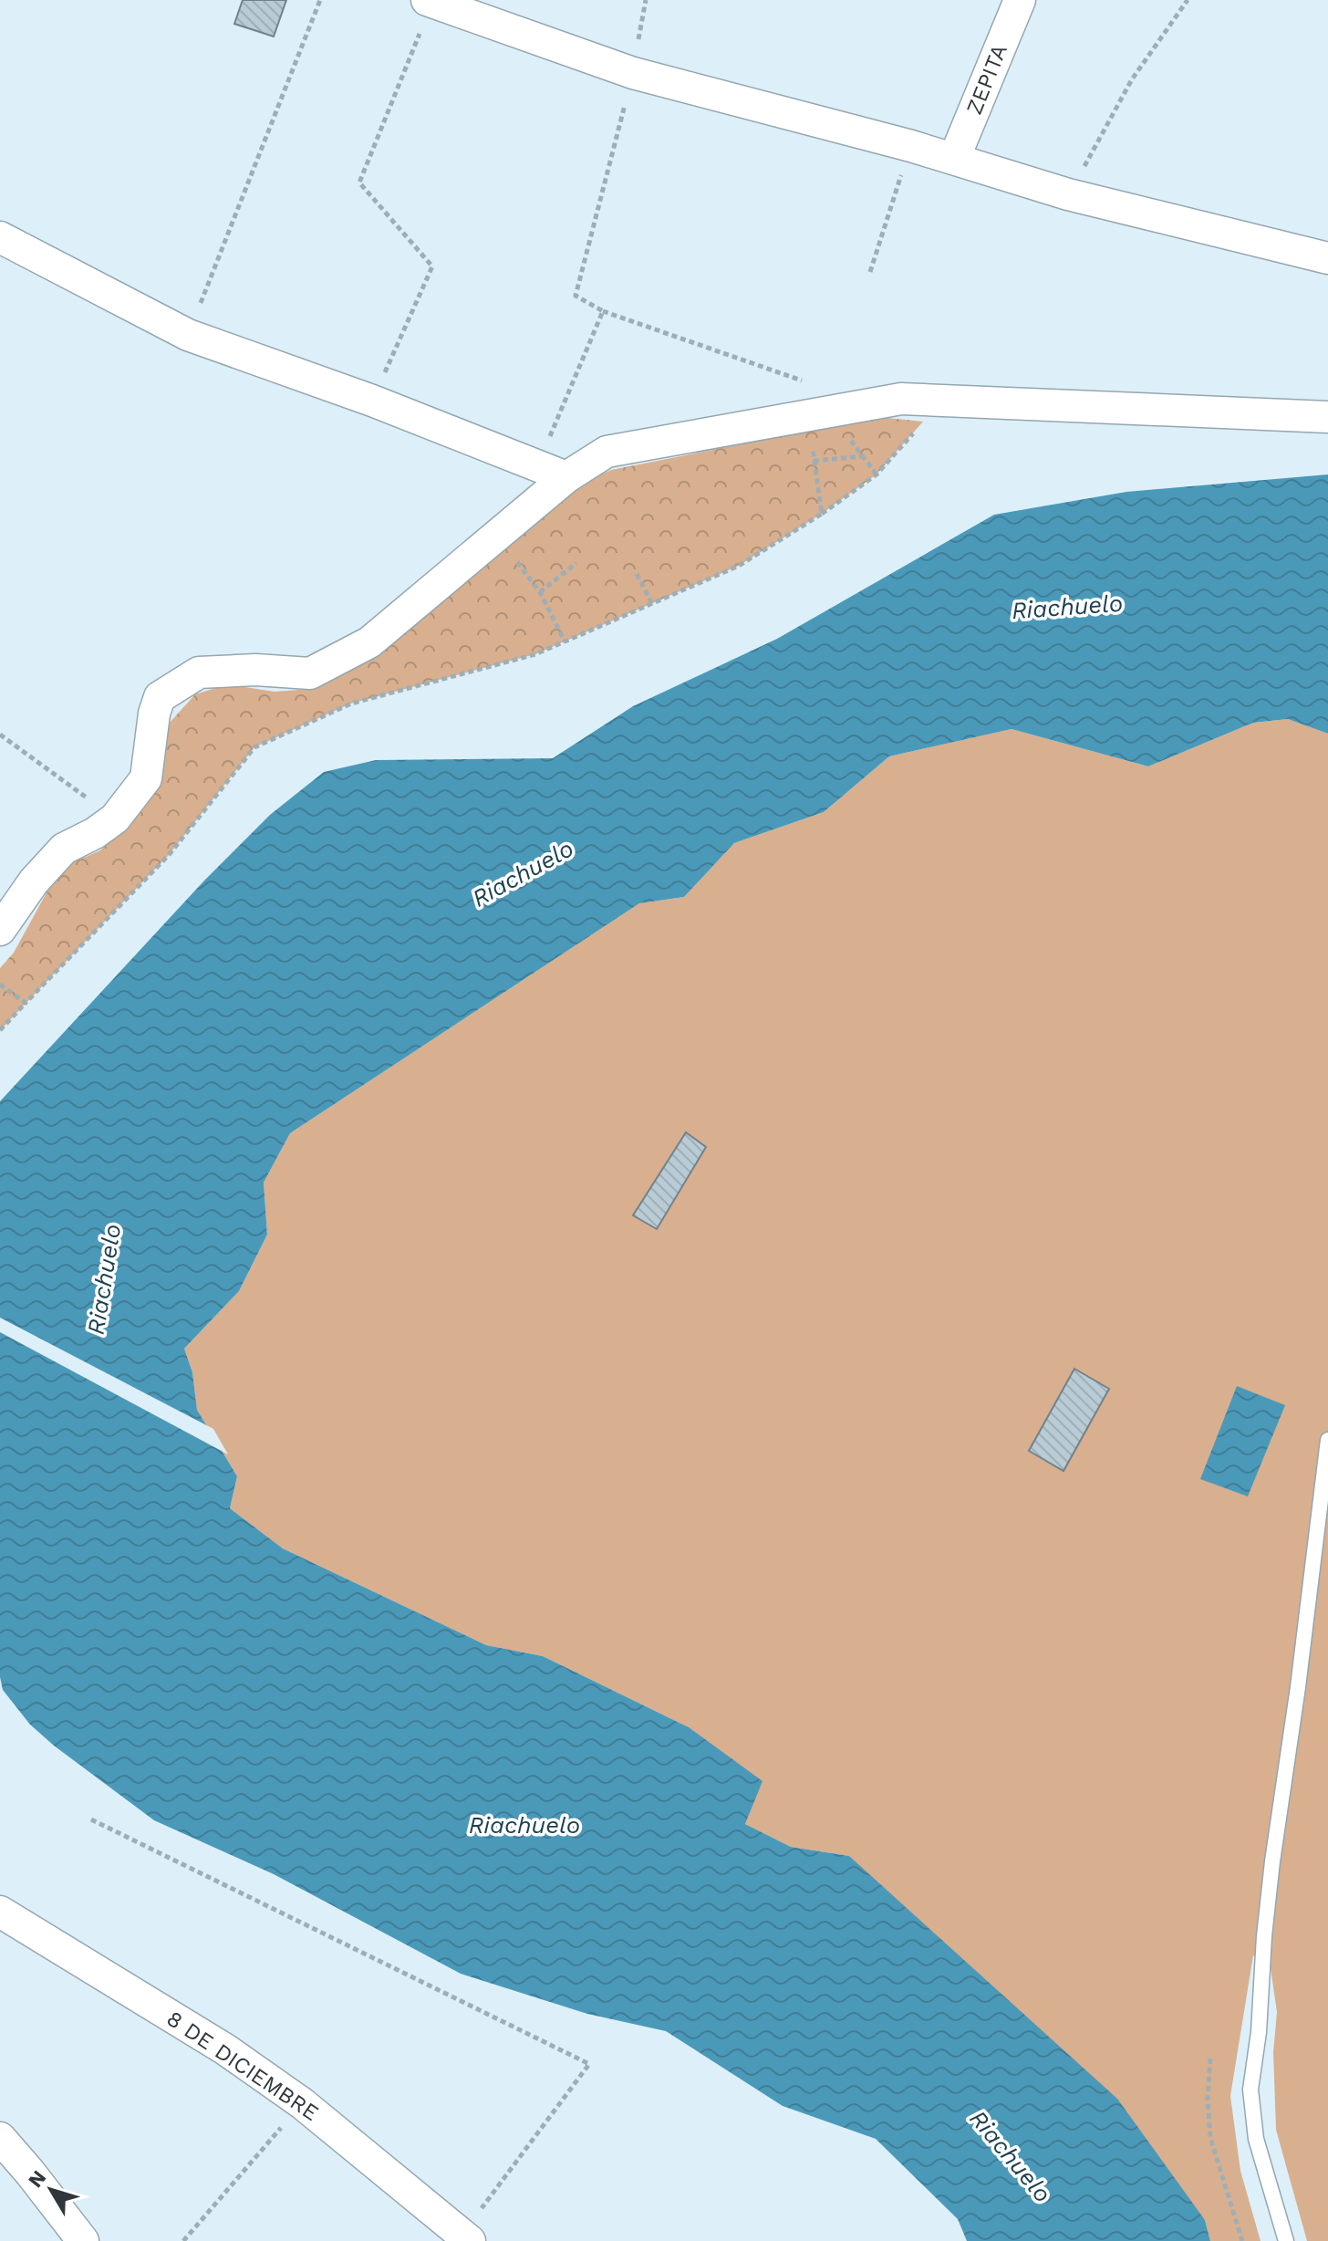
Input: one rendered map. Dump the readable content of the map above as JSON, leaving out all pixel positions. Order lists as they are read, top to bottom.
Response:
{
  "streets": {
    "street": ["ZEPITA", "8 DE DICIEMBRE"]
  },
  "water": ["Riachuelo"],
  "north": "top left"
}
